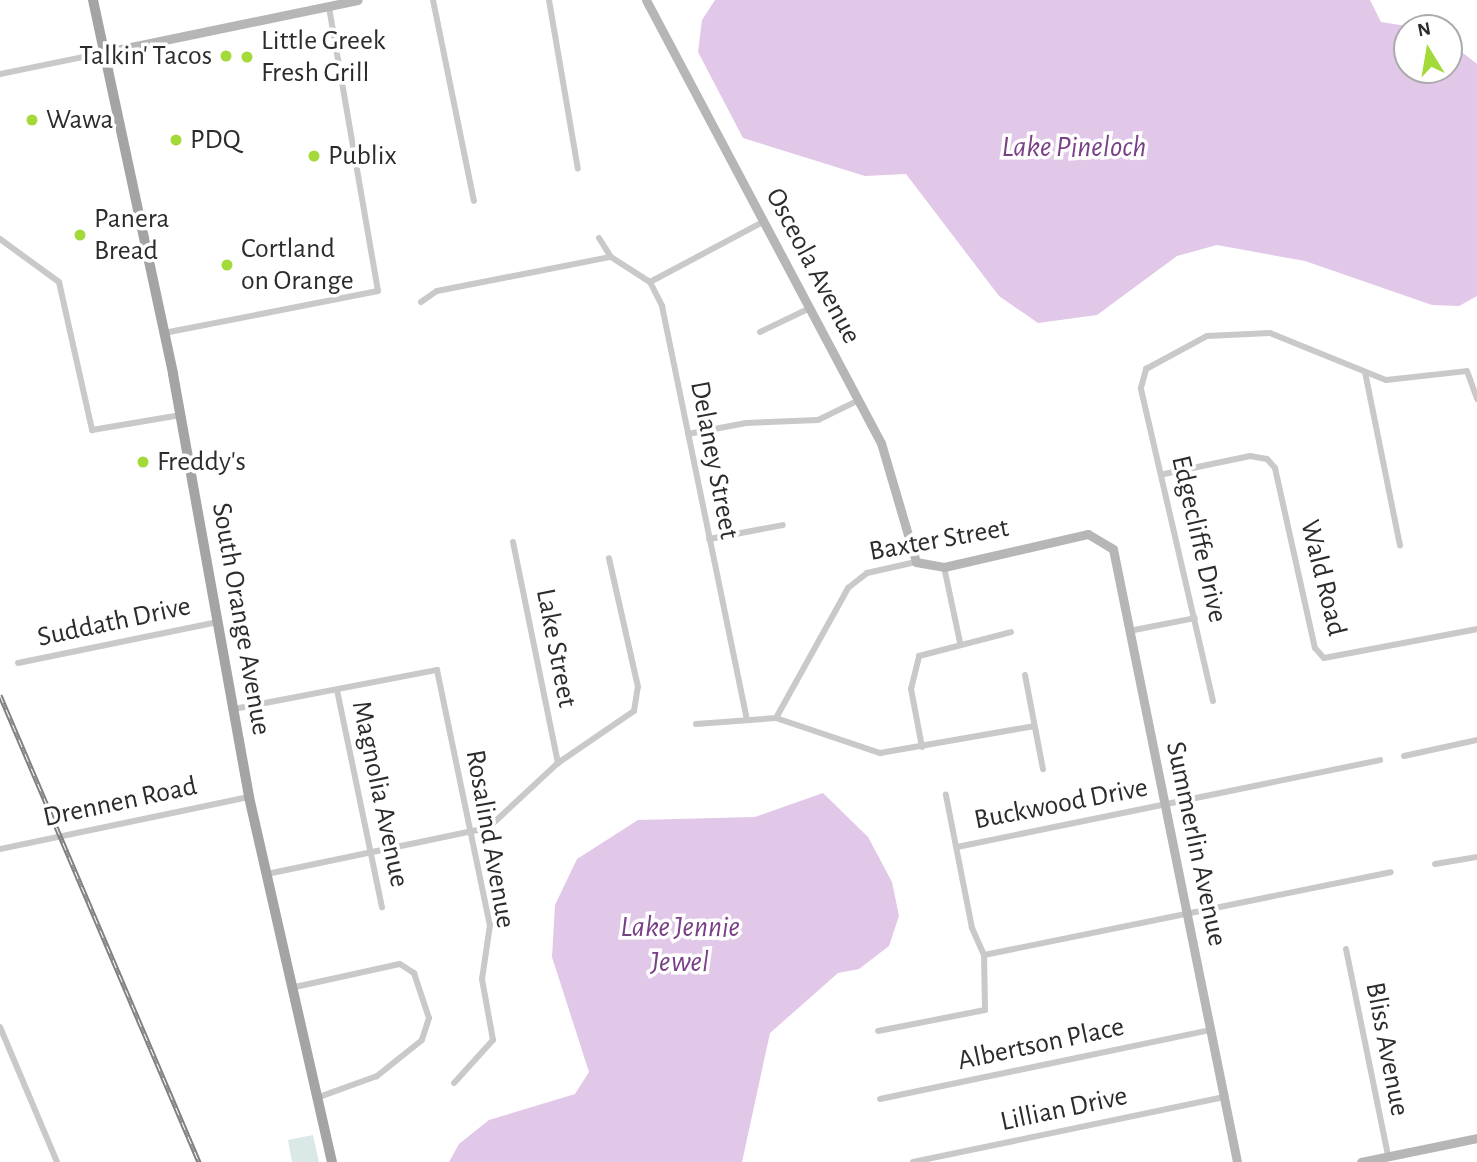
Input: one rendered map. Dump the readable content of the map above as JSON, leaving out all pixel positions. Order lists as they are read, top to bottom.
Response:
{
  "streets": {
    "main road": ["South Orange Avenue"],
    "street": [
      "Osceola Avenue",
      "Delaney Street",
      "Edgecliffe Drive",
      "Baxter Street",
      "Wald Road",
      "Suddath Drive",
      "Lake Street",
      "Magnolia Avenue",
      "Drennen Road",
      "Buckwood Drive",
      "Rosalind Avenue",
      "Summerlin Avenue",
      "Albertson Place",
      "Bliss Avenue",
      "Lillian Drive"
    ]
  },
  "crossings": [
    ["Osceola Avenue", "Baxter Street"],
    ["Edgecliffe Drive", "Wald Road"],
    ["Baxter Street", "Summerlin Avenue"],
    ["South Orange Avenue", "Suddath Drive"],
    ["South Orange Avenue", "Drennen Road"],
    ["Magnolia Avenue", "Rosalind Avenue"],
    ["Buckwood Drive", "Summerlin Avenue"],
    ["Summerlin Avenue", "Albertson Place"],
    ["Summerlin Avenue", "Lillian Drive"]
  ],
  "water": ["Lake Pineloch", "Lake Jennie Jewel"],
  "places": [
    "Talkin' Tacos",
    "Little Greek Fresh Grill",
    "Wawa",
    "PDQ",
    "Publix",
    "Panera Bread",
    "Cortland on Orange",
    "Freddy's"
  ],
  "north": "top"
}
